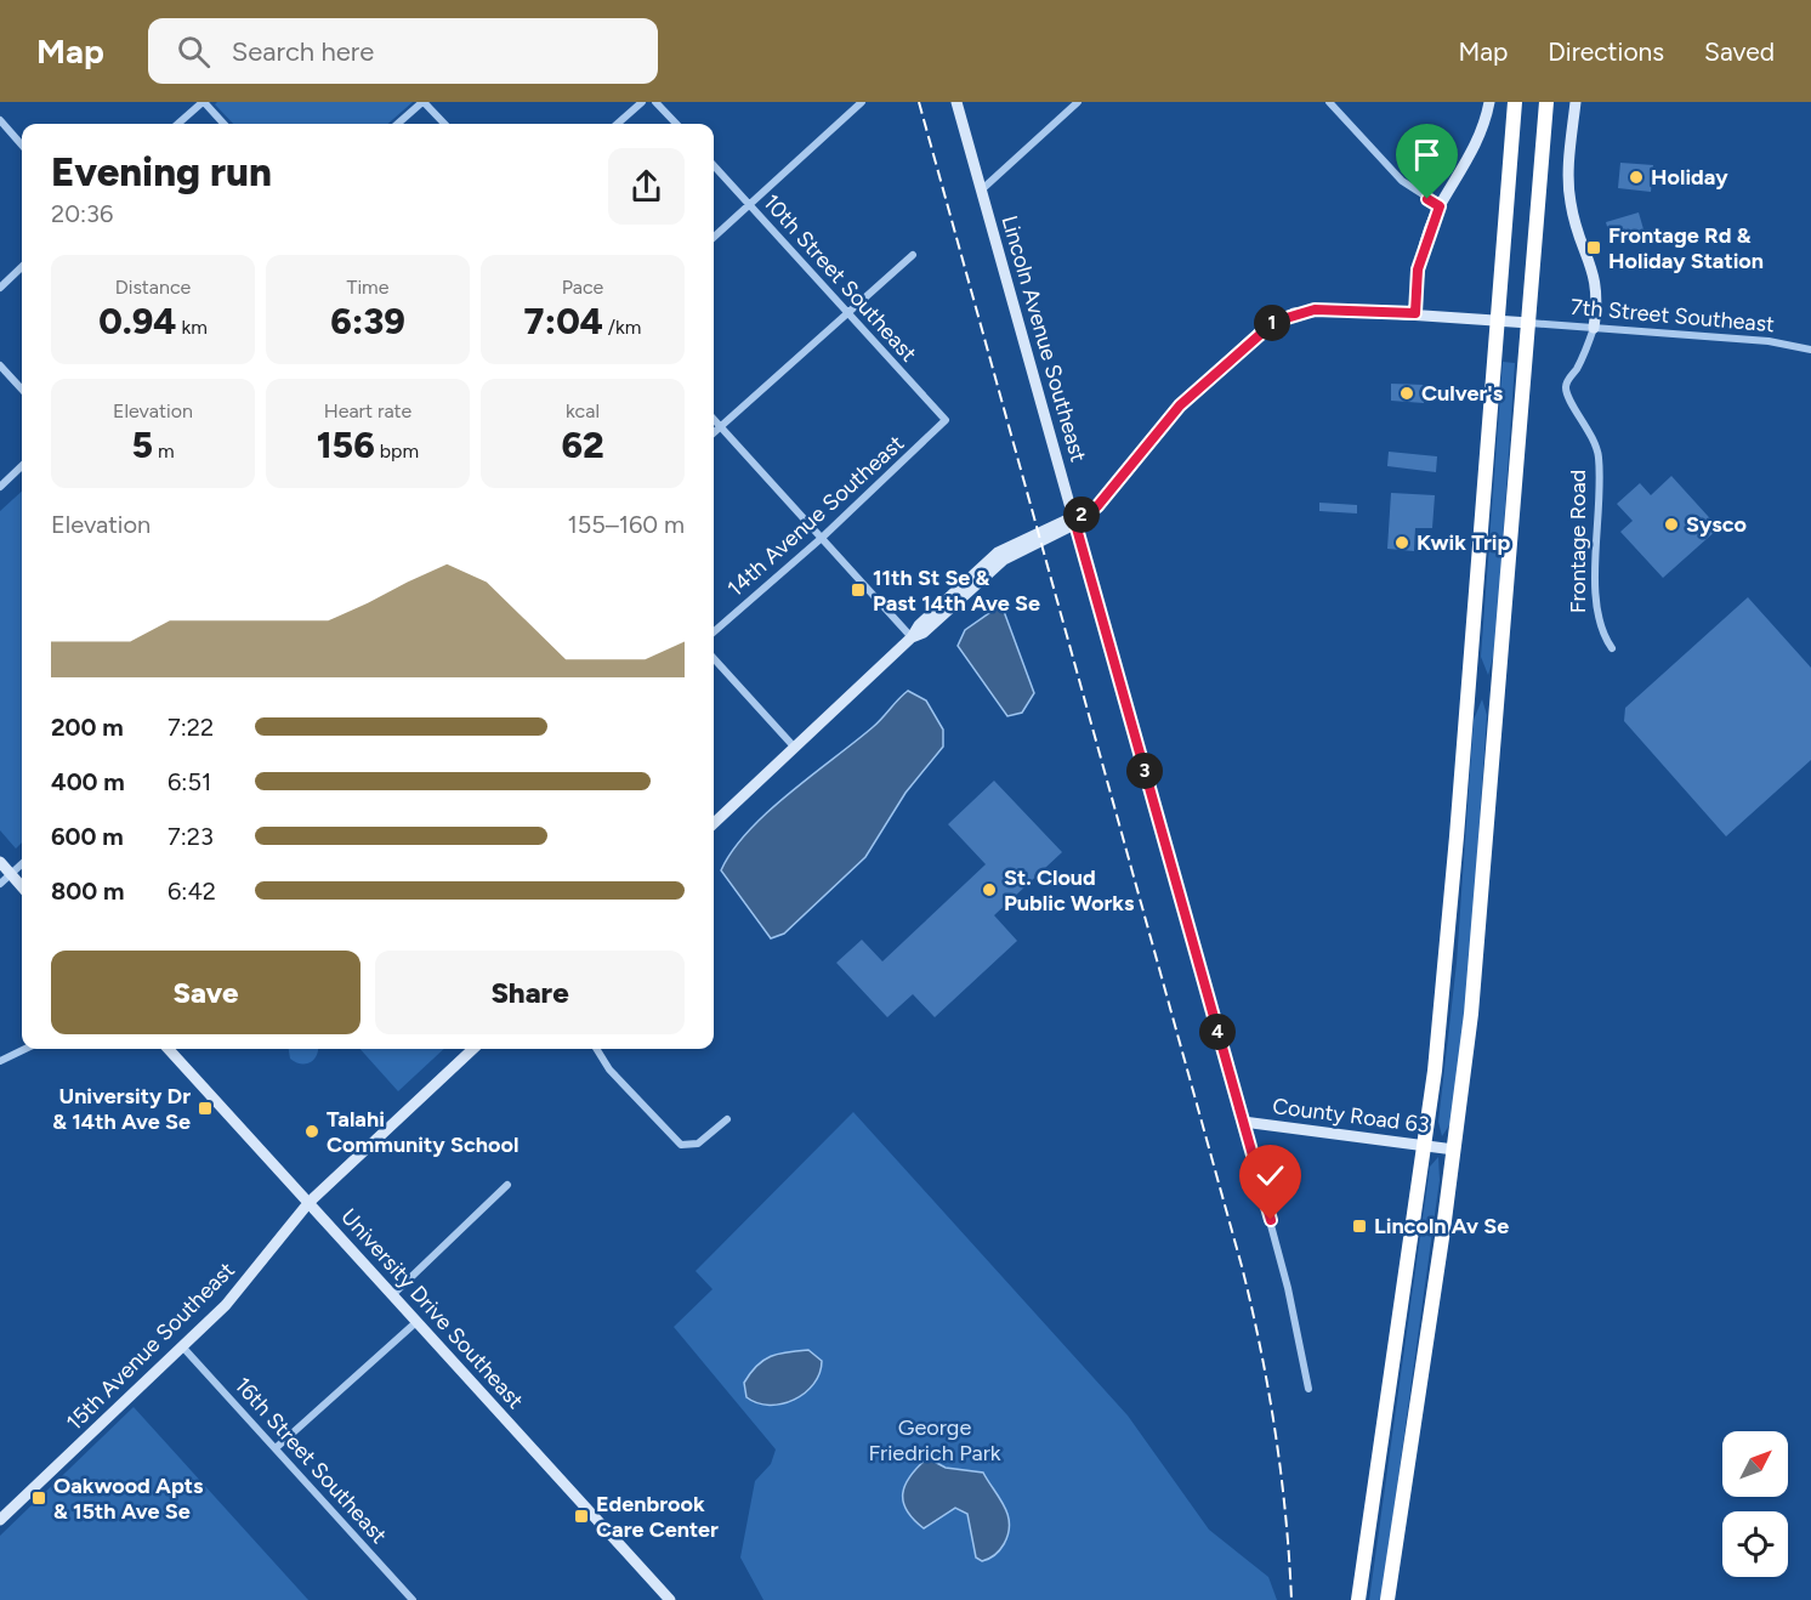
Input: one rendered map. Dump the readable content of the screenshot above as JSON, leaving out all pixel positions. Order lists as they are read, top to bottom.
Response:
{
  "streets": {
    "street": [
      "10th Street Southeast",
      "7th Street Southeast",
      "Lincoln Avenue Southeast",
      "14th Avenue Southeast",
      "Frontage Road",
      "County Road 63",
      "University Drive Southeast",
      "15th Avenue Southeast",
      "16th Street Southeast"
    ]
  },
  "crossings": [
    ["10th Street Southeast", "14th Avenue Southeast"],
    ["7th Street Southeast", "Frontage Road"],
    ["Lincoln Avenue Southeast", "County Road 63"],
    ["University Drive Southeast", "15th Avenue Southeast"],
    ["15th Avenue Southeast", "16th Street Southeast"]
  ],
  "parks": ["George Friedrich Park"],
  "places": {
    "other": [
      "Holiday",
      "Culver's",
      "Sysco",
      "Kwik Trip",
      "St. Cloud Public Works",
      "Talahi Community School"
    ],
    "transit": [
      "Frontage Rd & Holiday Station",
      "11th St Se & Past 14th Ave Se",
      "University Dr & 14th Ave Se",
      "Lincoln Av Se",
      "Oakwood Apts & 15th Ave Se",
      "Edenbrook Care Center"
    ]
  },
  "north": "top right",
  "page": {
    "header": "Map",
    "search": "Search here",
    "nav": ["Map", "Directions", "Saved"],
    "heading": ["Evening run", "20:36"],
    "stats": [
      ["Distance", "0.94 km"],
      ["Time", "6:39"],
      ["Pace", "7:04 /km"],
      ["Elevation", "5 m"],
      ["Heart rate", "156 bpm"],
      ["kcal", "62"]
    ],
    "pins": [
      "1",
      "2",
      "3",
      "4"
    ],
    "chart": ["Elevation", "155–160 m"],
    "list": [
      {
        "name": "200 m",
        "note": "7:22"
      },
      {
        "name": "400 m",
        "note": "6:51"
      },
      {
        "name": "600 m",
        "note": "7:23"
      },
      {
        "name": "800 m",
        "note": "6:42"
      }
    ],
    "buttons": ["Save", "Share"]
  }
}
